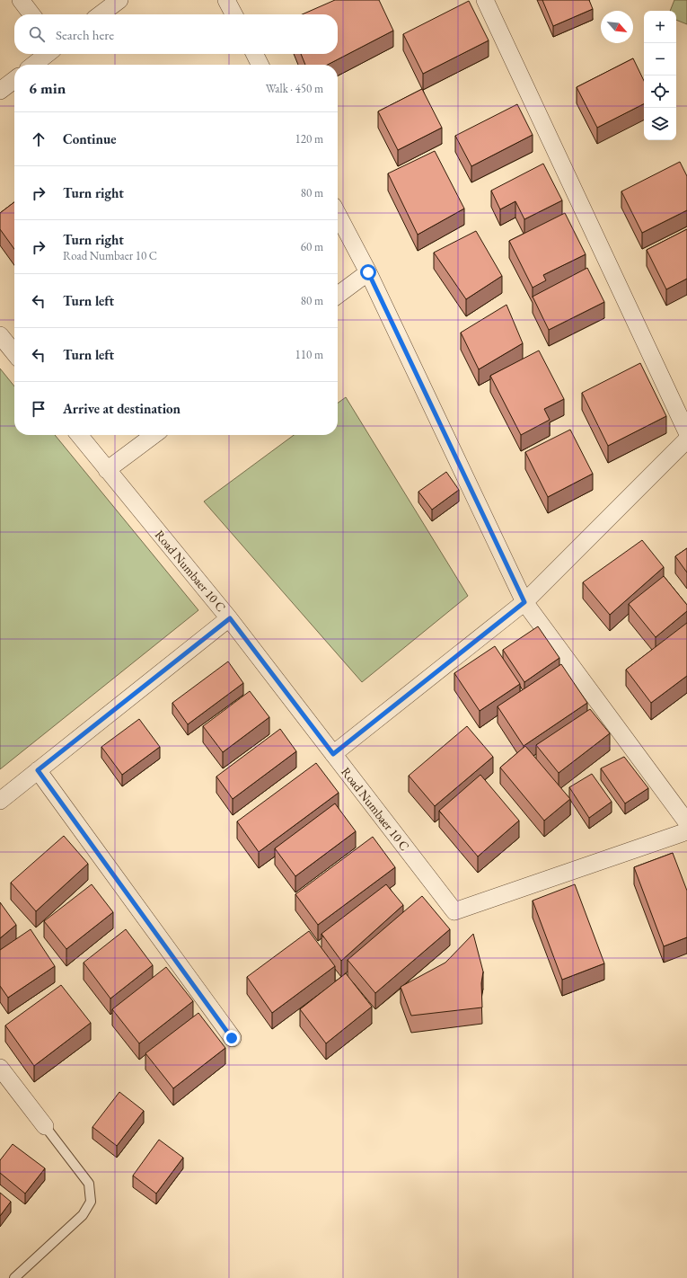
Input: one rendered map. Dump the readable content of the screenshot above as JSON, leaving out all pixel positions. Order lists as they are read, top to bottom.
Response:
{
  "streets": {
    "street": ["Road Numbaer 10 C"]
  },
  "north": "bottom right",
  "page": {
    "map_buttons": ["+", "−"],
    "search": "Search here",
    "heading": ["6 min", "Walk · 450 m"],
    "list": [
      ["Continue", "120 m"],
      ["Turn right", "80 m"],
      ["Turn right", "Road Numbaer 10 C", "60 m"],
      ["Turn left", "80 m"],
      ["Turn left", "110 m"],
      "Arrive at destination"
    ]
  }
}
